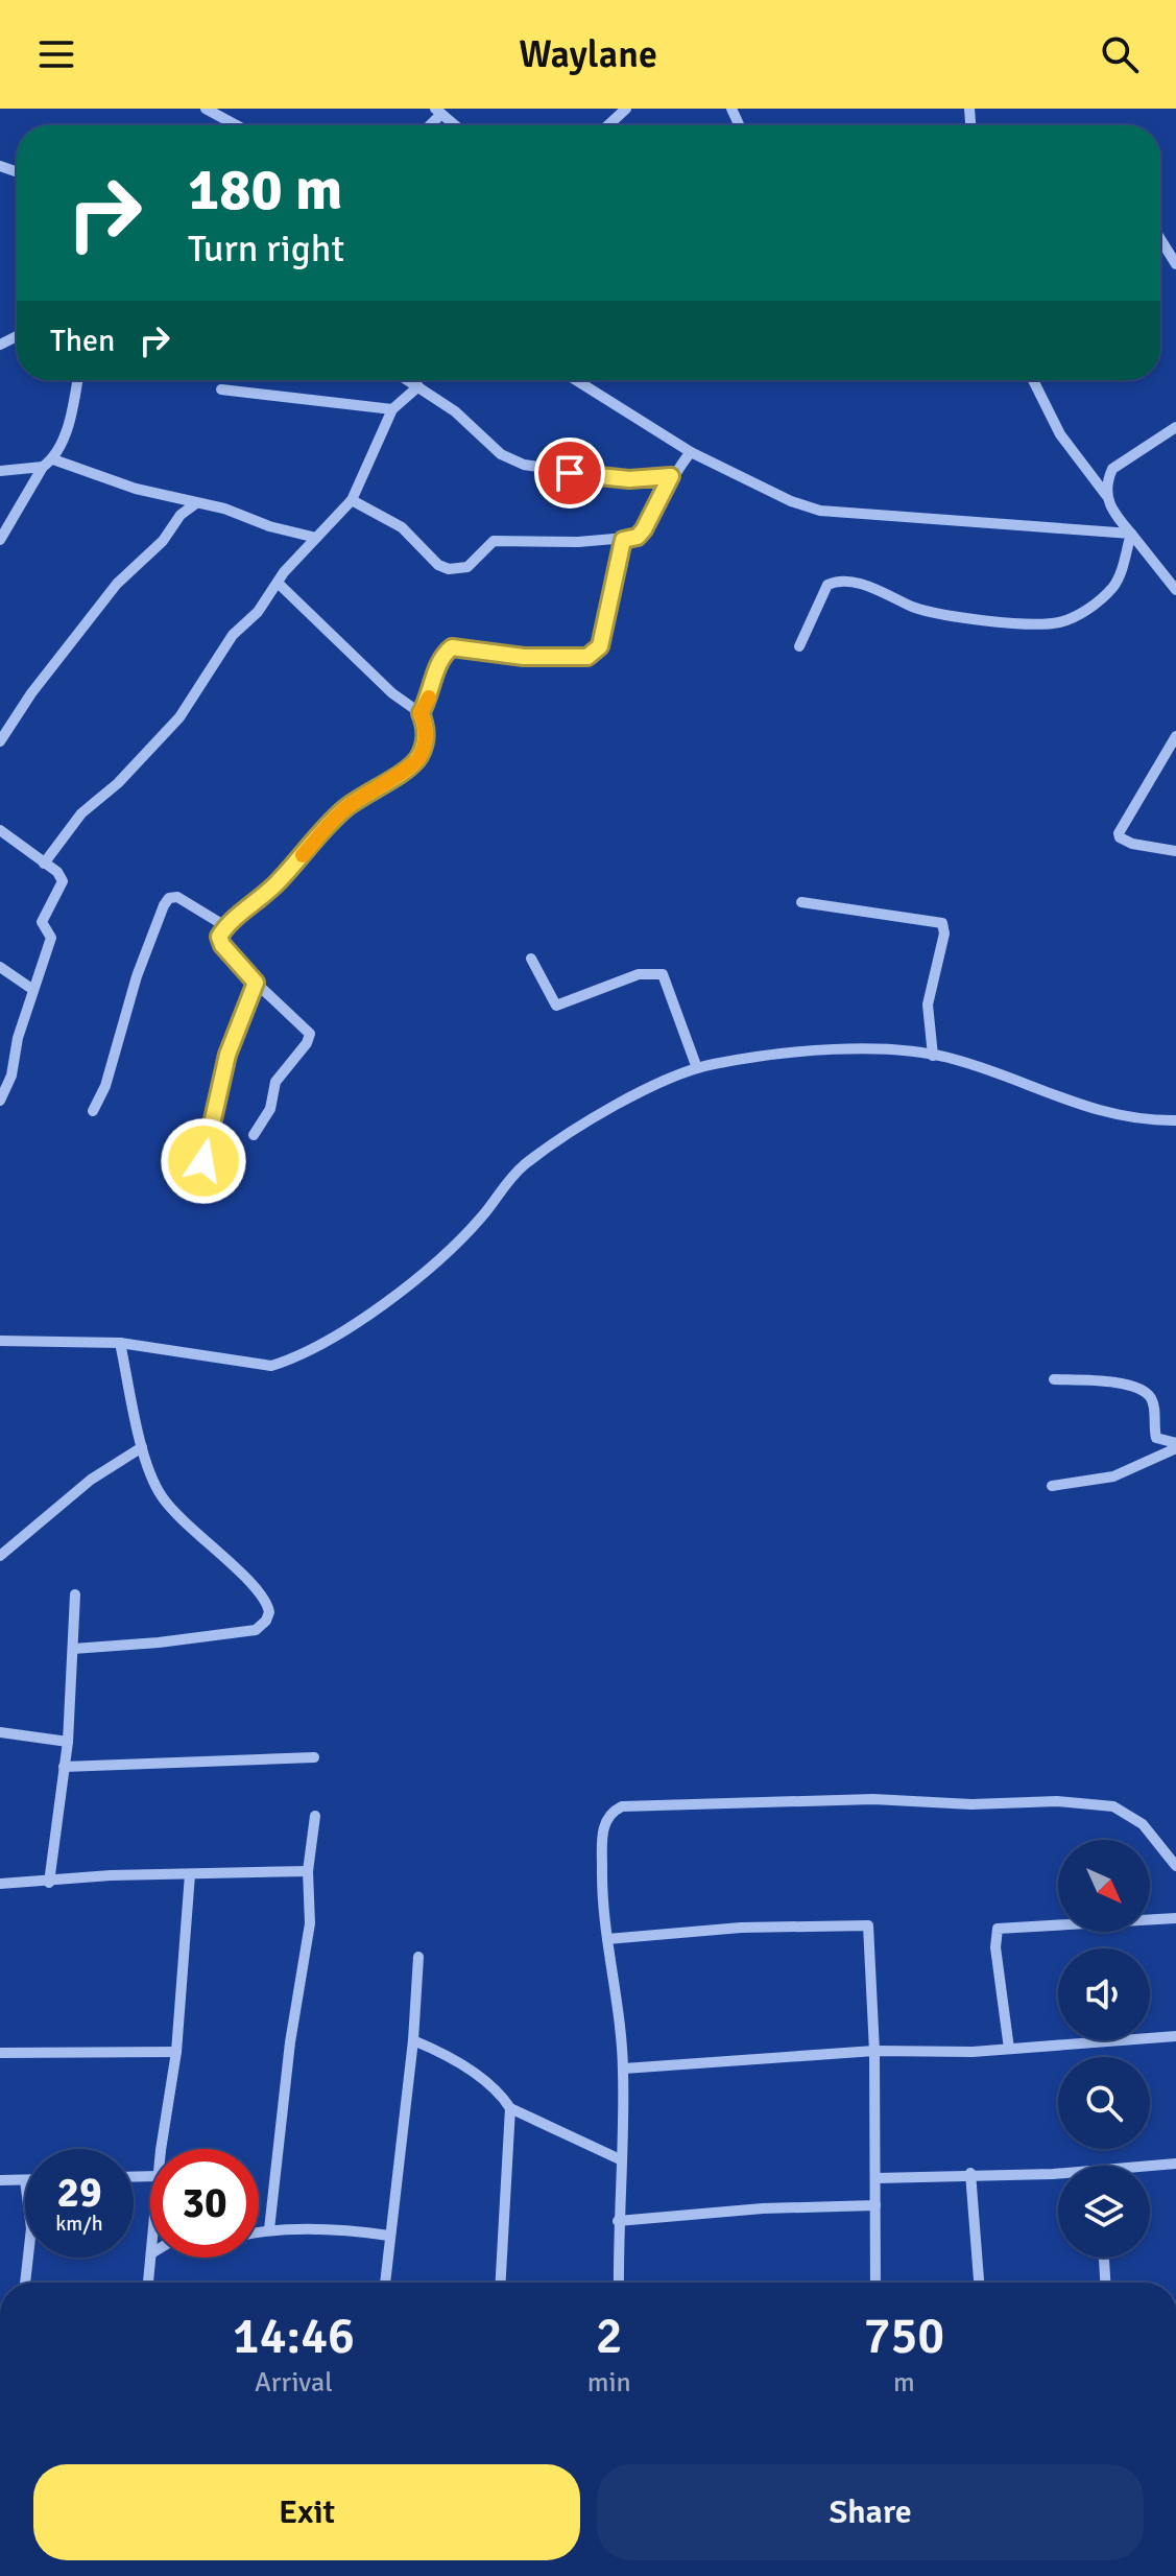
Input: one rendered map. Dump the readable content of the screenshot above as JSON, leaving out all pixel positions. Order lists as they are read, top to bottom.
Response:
{
  "north": "bottom right",
  "page": {
    "header": "Waylane",
    "turn": ["180 m", "Turn right"],
    "then": "Then",
    "speed": "29 km/h",
    "limit": "30",
    "eta": [
      "14:46",
      "Arrival",
      "2",
      "min",
      "750",
      "m"
    ],
    "buttons": ["Exit", "Share"]
  }
}
